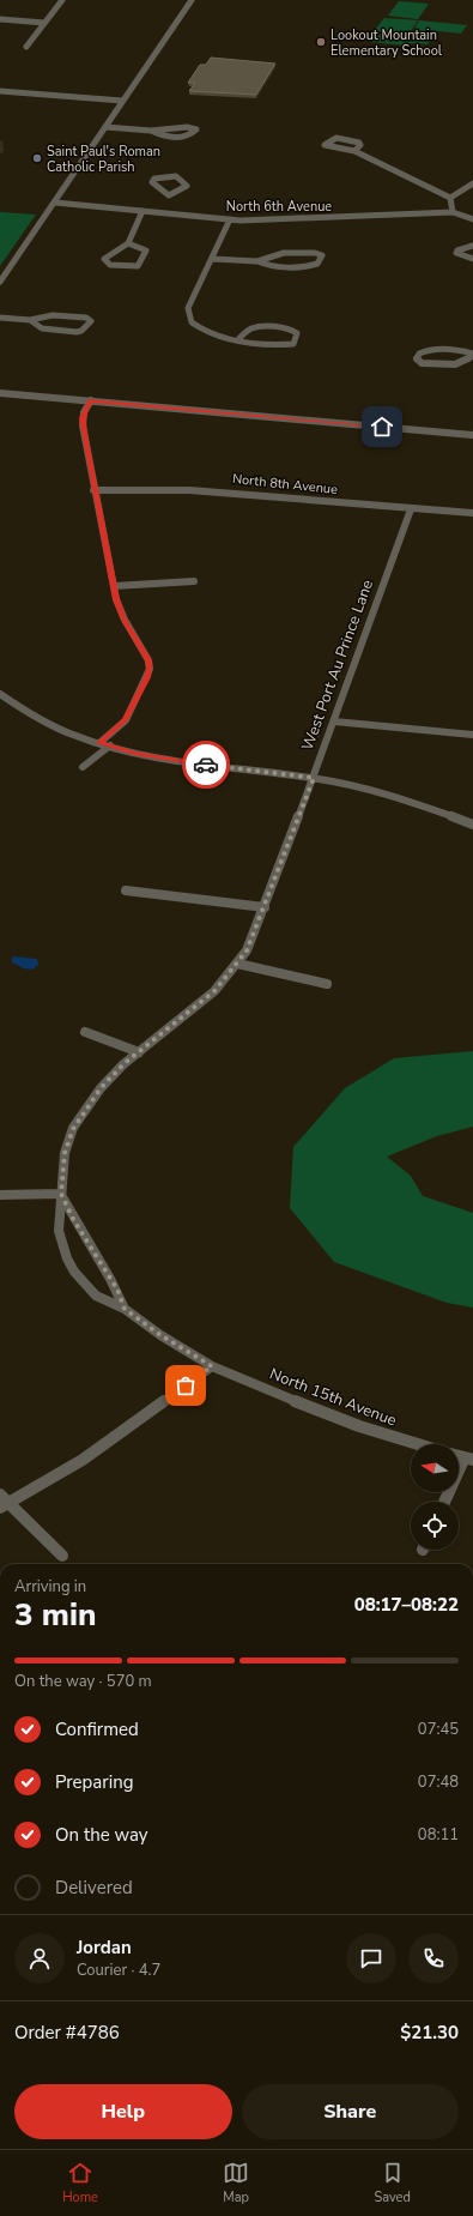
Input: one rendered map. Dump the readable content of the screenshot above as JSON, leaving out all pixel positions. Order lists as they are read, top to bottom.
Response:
{
  "streets": {
    "street": [
      "North 6th Avenue",
      "North 8th Avenue",
      "West Port Au Prince Lane",
      "North 15th Avenue"
    ]
  },
  "crossings": [
    ["North 8th Avenue", "West Port Au Prince Lane"],
    ["West Port Au Prince Lane", "North 15th Avenue"]
  ],
  "places": ["Lookout Mountain Elementary School", "Saint Paul's Roman Catholic Parish"],
  "north": "left",
  "page": {
    "heading": ["3 min", "Arriving in", "08:17–08:22"],
    "panel": [
      "Jordan",
      "Courier · 4.7",
      "Order #4786",
      "$21.30"
    ],
    "bar": "On the way · 570 m",
    "list": [
      ["Confirmed", "07:45"],
      ["Preparing", "07:48"],
      ["On the way", "08:11"],
      "Delivered"
    ],
    "buttons": ["Help", "Share"],
    "tabs": ["Home", "Map", "Saved"]
  }
}
